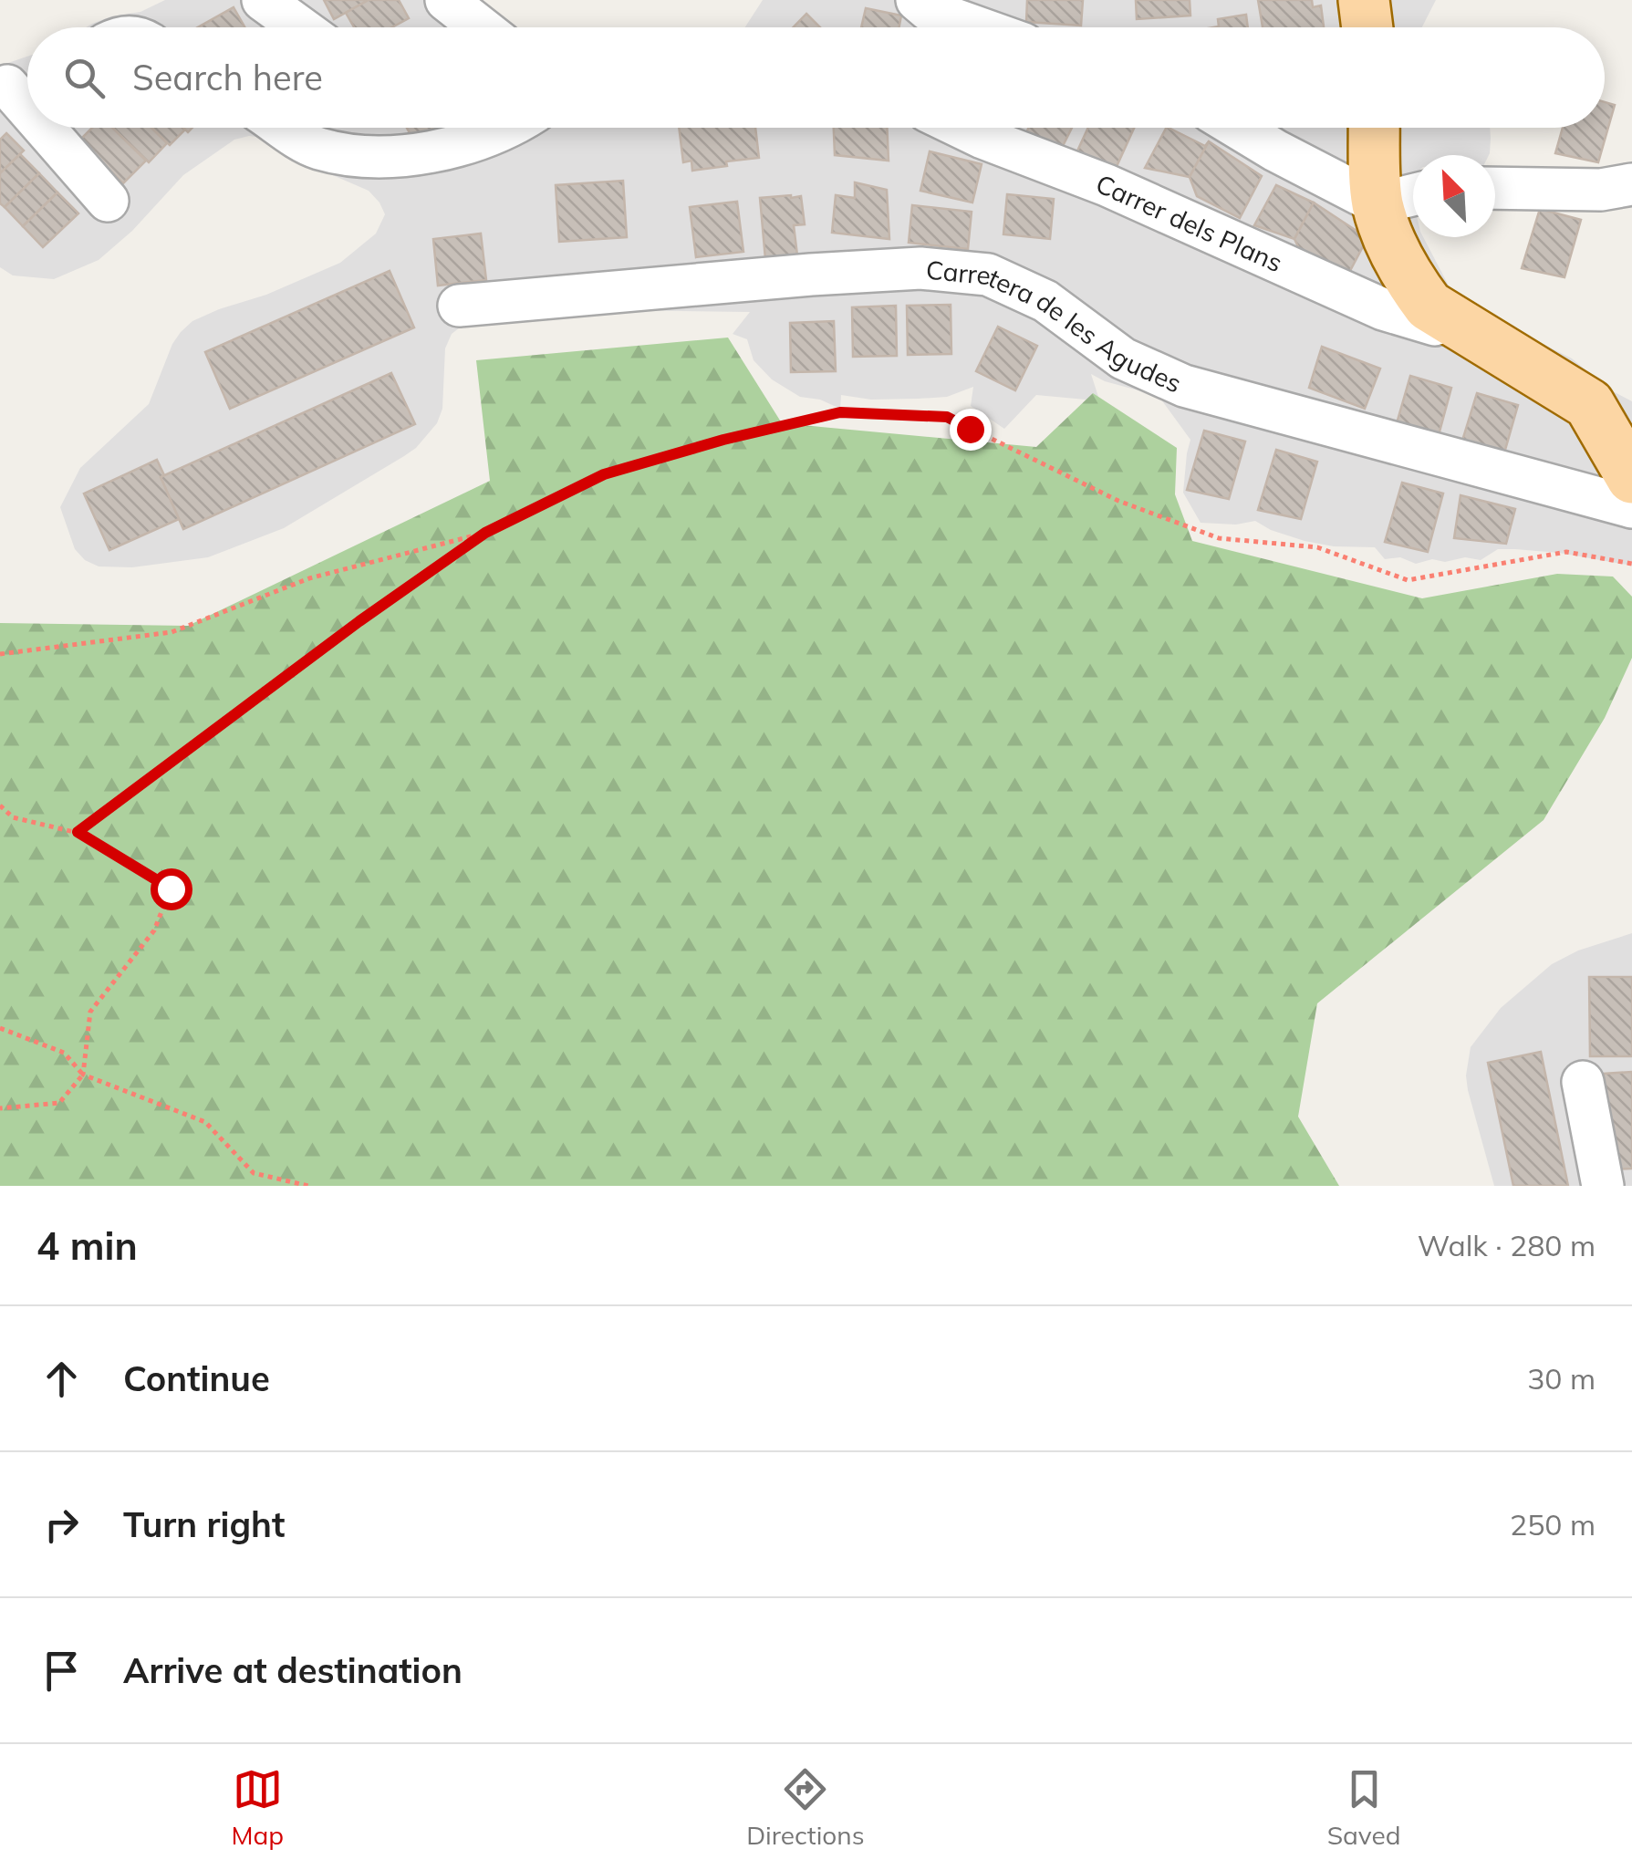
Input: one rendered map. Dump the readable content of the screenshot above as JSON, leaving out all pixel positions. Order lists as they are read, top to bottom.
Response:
{
  "streets": {
    "street": ["Carrer dels Plans", "Carretera de les Agudes"]
  },
  "north": "top left",
  "page": {
    "search": "Search here",
    "heading": ["4 min", "Walk · 280 m"],
    "list": [
      ["Continue", "30 m"],
      ["Turn right", "250 m"],
      "Arrive at destination"
    ],
    "nav": ["Map", "Directions", "Saved"]
  }
}
